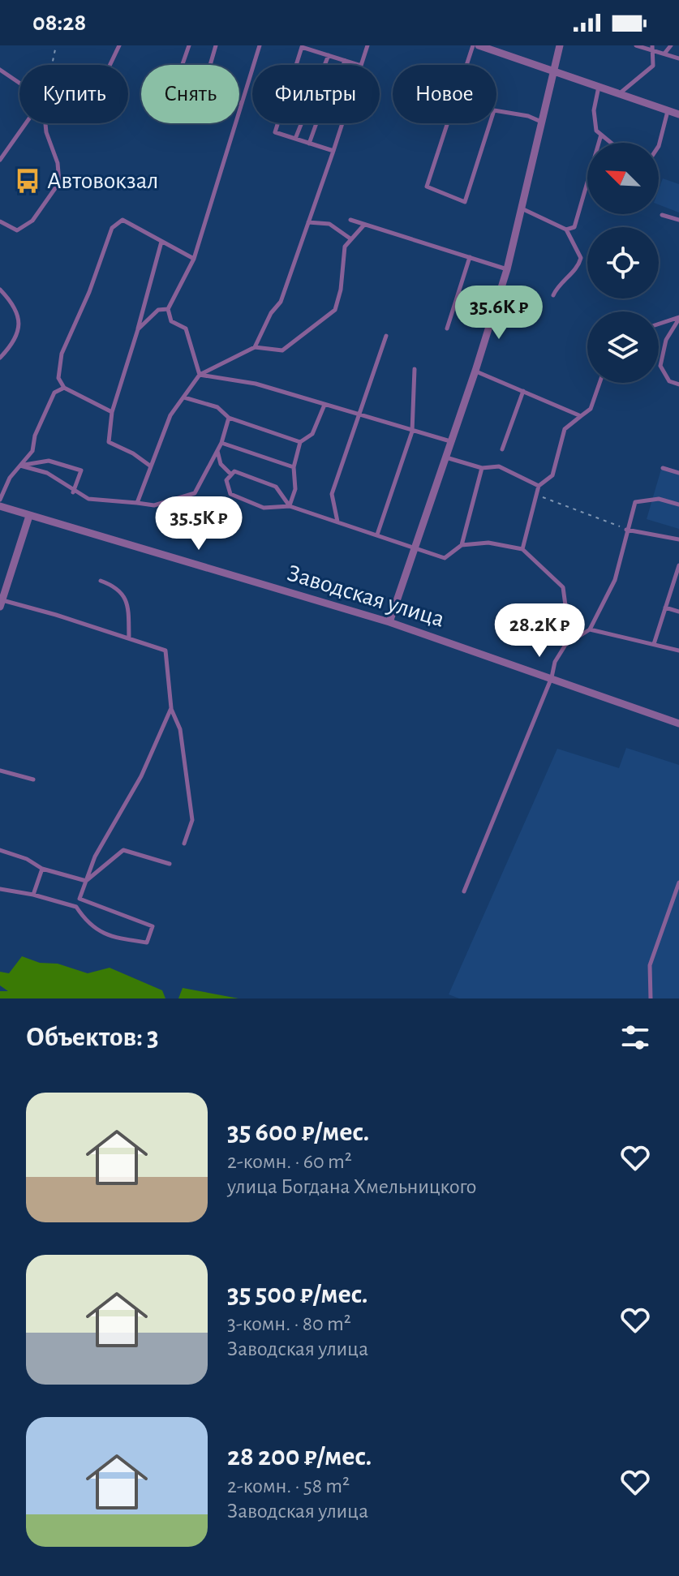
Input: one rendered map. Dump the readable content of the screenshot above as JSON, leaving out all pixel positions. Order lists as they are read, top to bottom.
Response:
{
  "streets": {
    "street": ["Заводская улица"]
  },
  "places": {
    "bus stop": ["Автовокзал"]
  },
  "north": "top left",
  "page": {
    "status": "08:28",
    "chip": [
      "Купить",
      "Снять",
      "Фильтры",
      "Новое"
    ],
    "price": ["35.6K ₽", "35.5K ₽", "28.2K ₽"],
    "heading": "Объектов: 3",
    "list": [
      {
        "name": "35 600 ₽/мес.",
        "note": "2-комн. · 60 m² · улица Богдана Хмельницкого"
      },
      {
        "name": "35 500 ₽/мес.",
        "note": "3-комн. · 80 m² · Заводская улица"
      },
      {
        "name": "28 200 ₽/мес.",
        "note": "2-комн. · 58 m² · Заводская улица"
      }
    ]
  }
}
